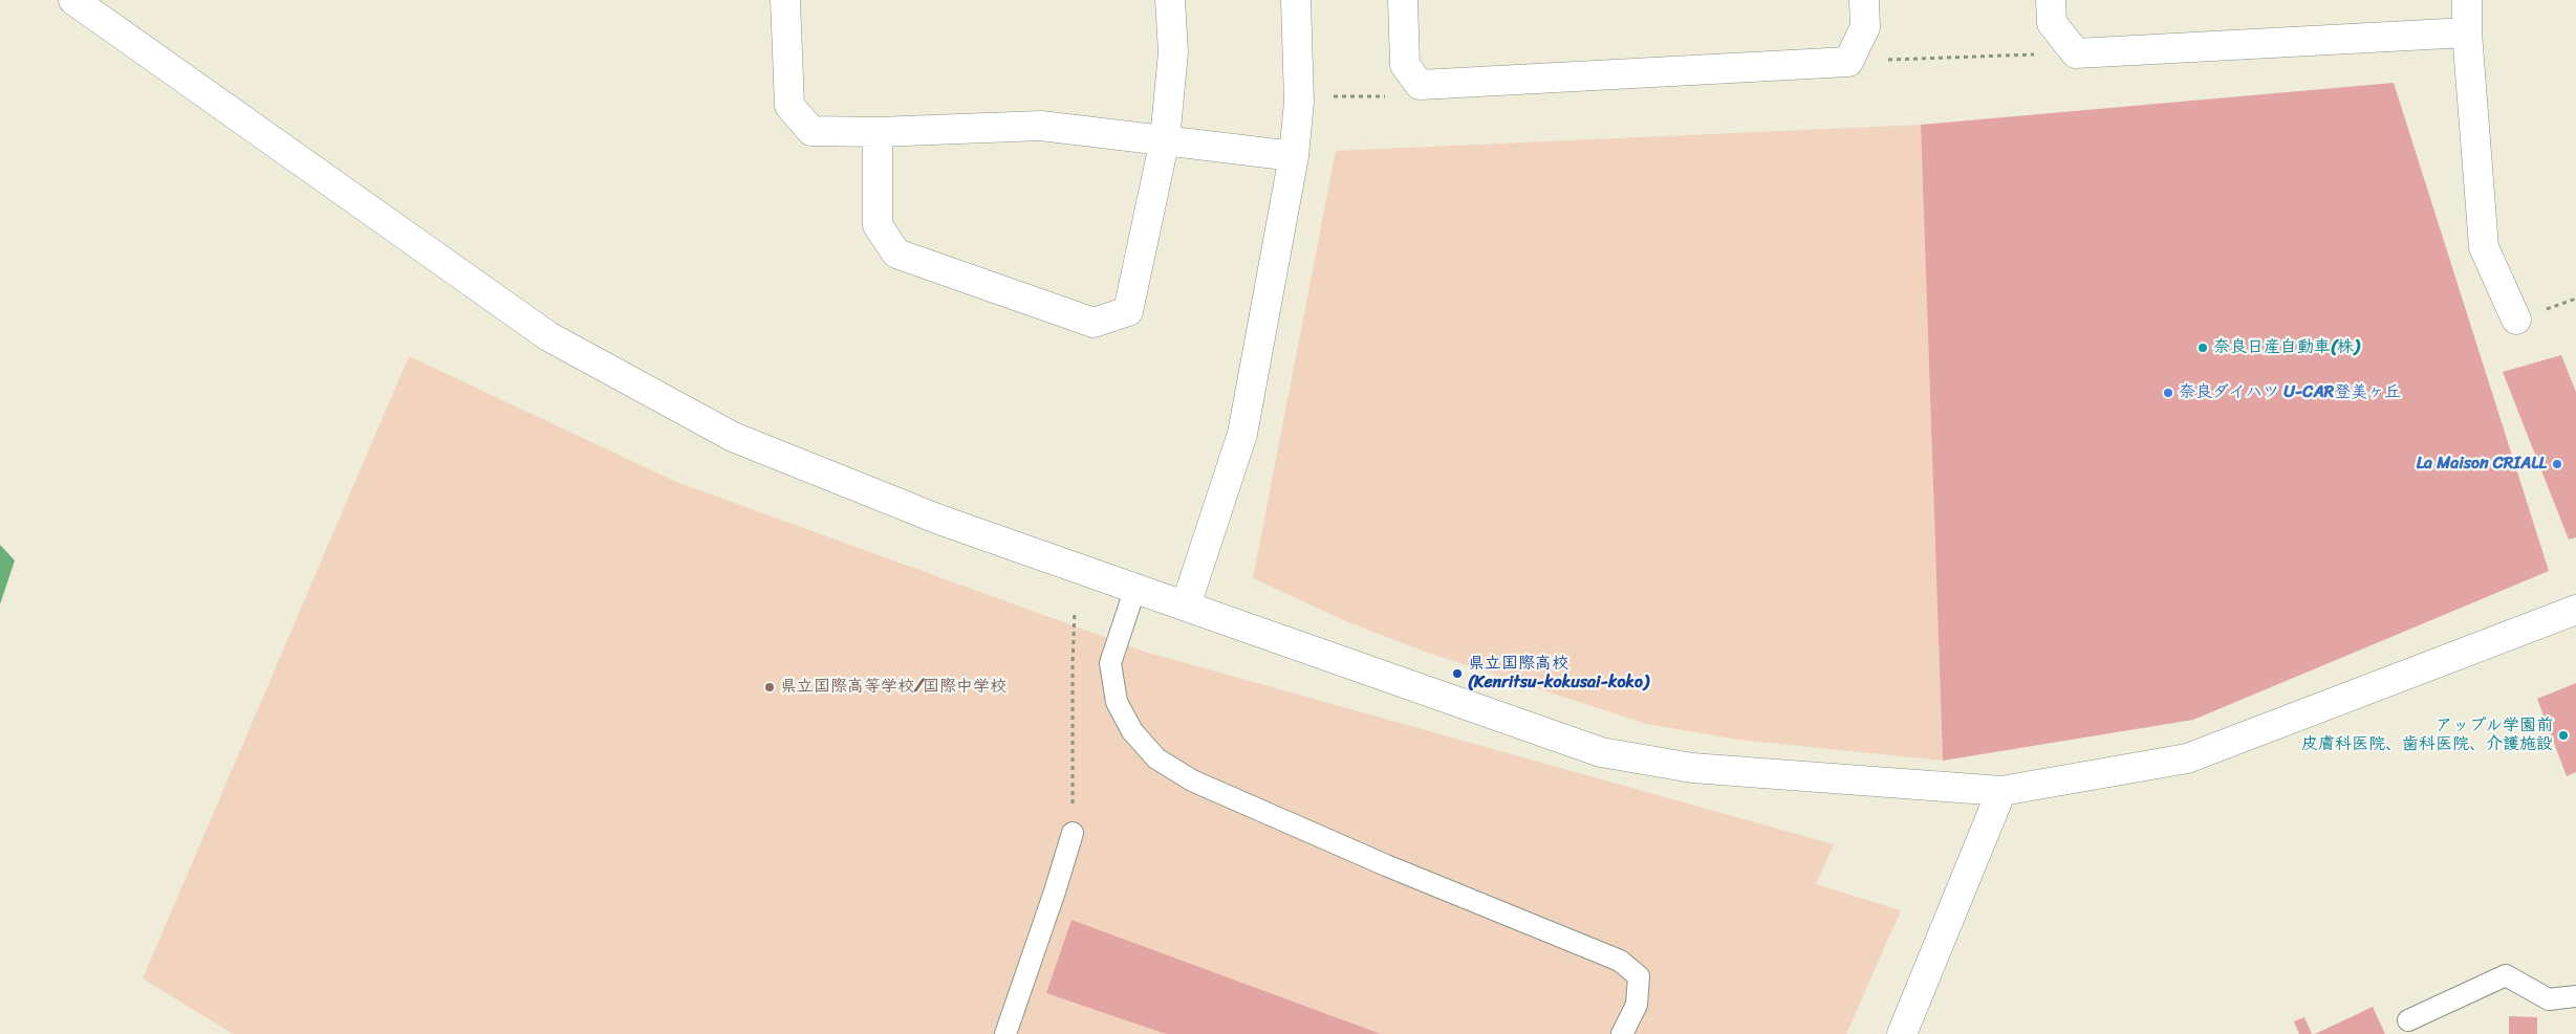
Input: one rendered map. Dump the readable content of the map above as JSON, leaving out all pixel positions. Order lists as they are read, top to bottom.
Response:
{
  "places": [
    "奈良日産自動車(株)",
    "奈良ダイハツ U-CAR登美ヶ丘",
    "La Maison CRIALL",
    "県立国際高校 (Kenritsu-kokusai-koko)",
    "県立国際高等学校/国際中学校",
    "アップル学園前 皮膚科医院、歯科医院、介護施設"
  ]
}
